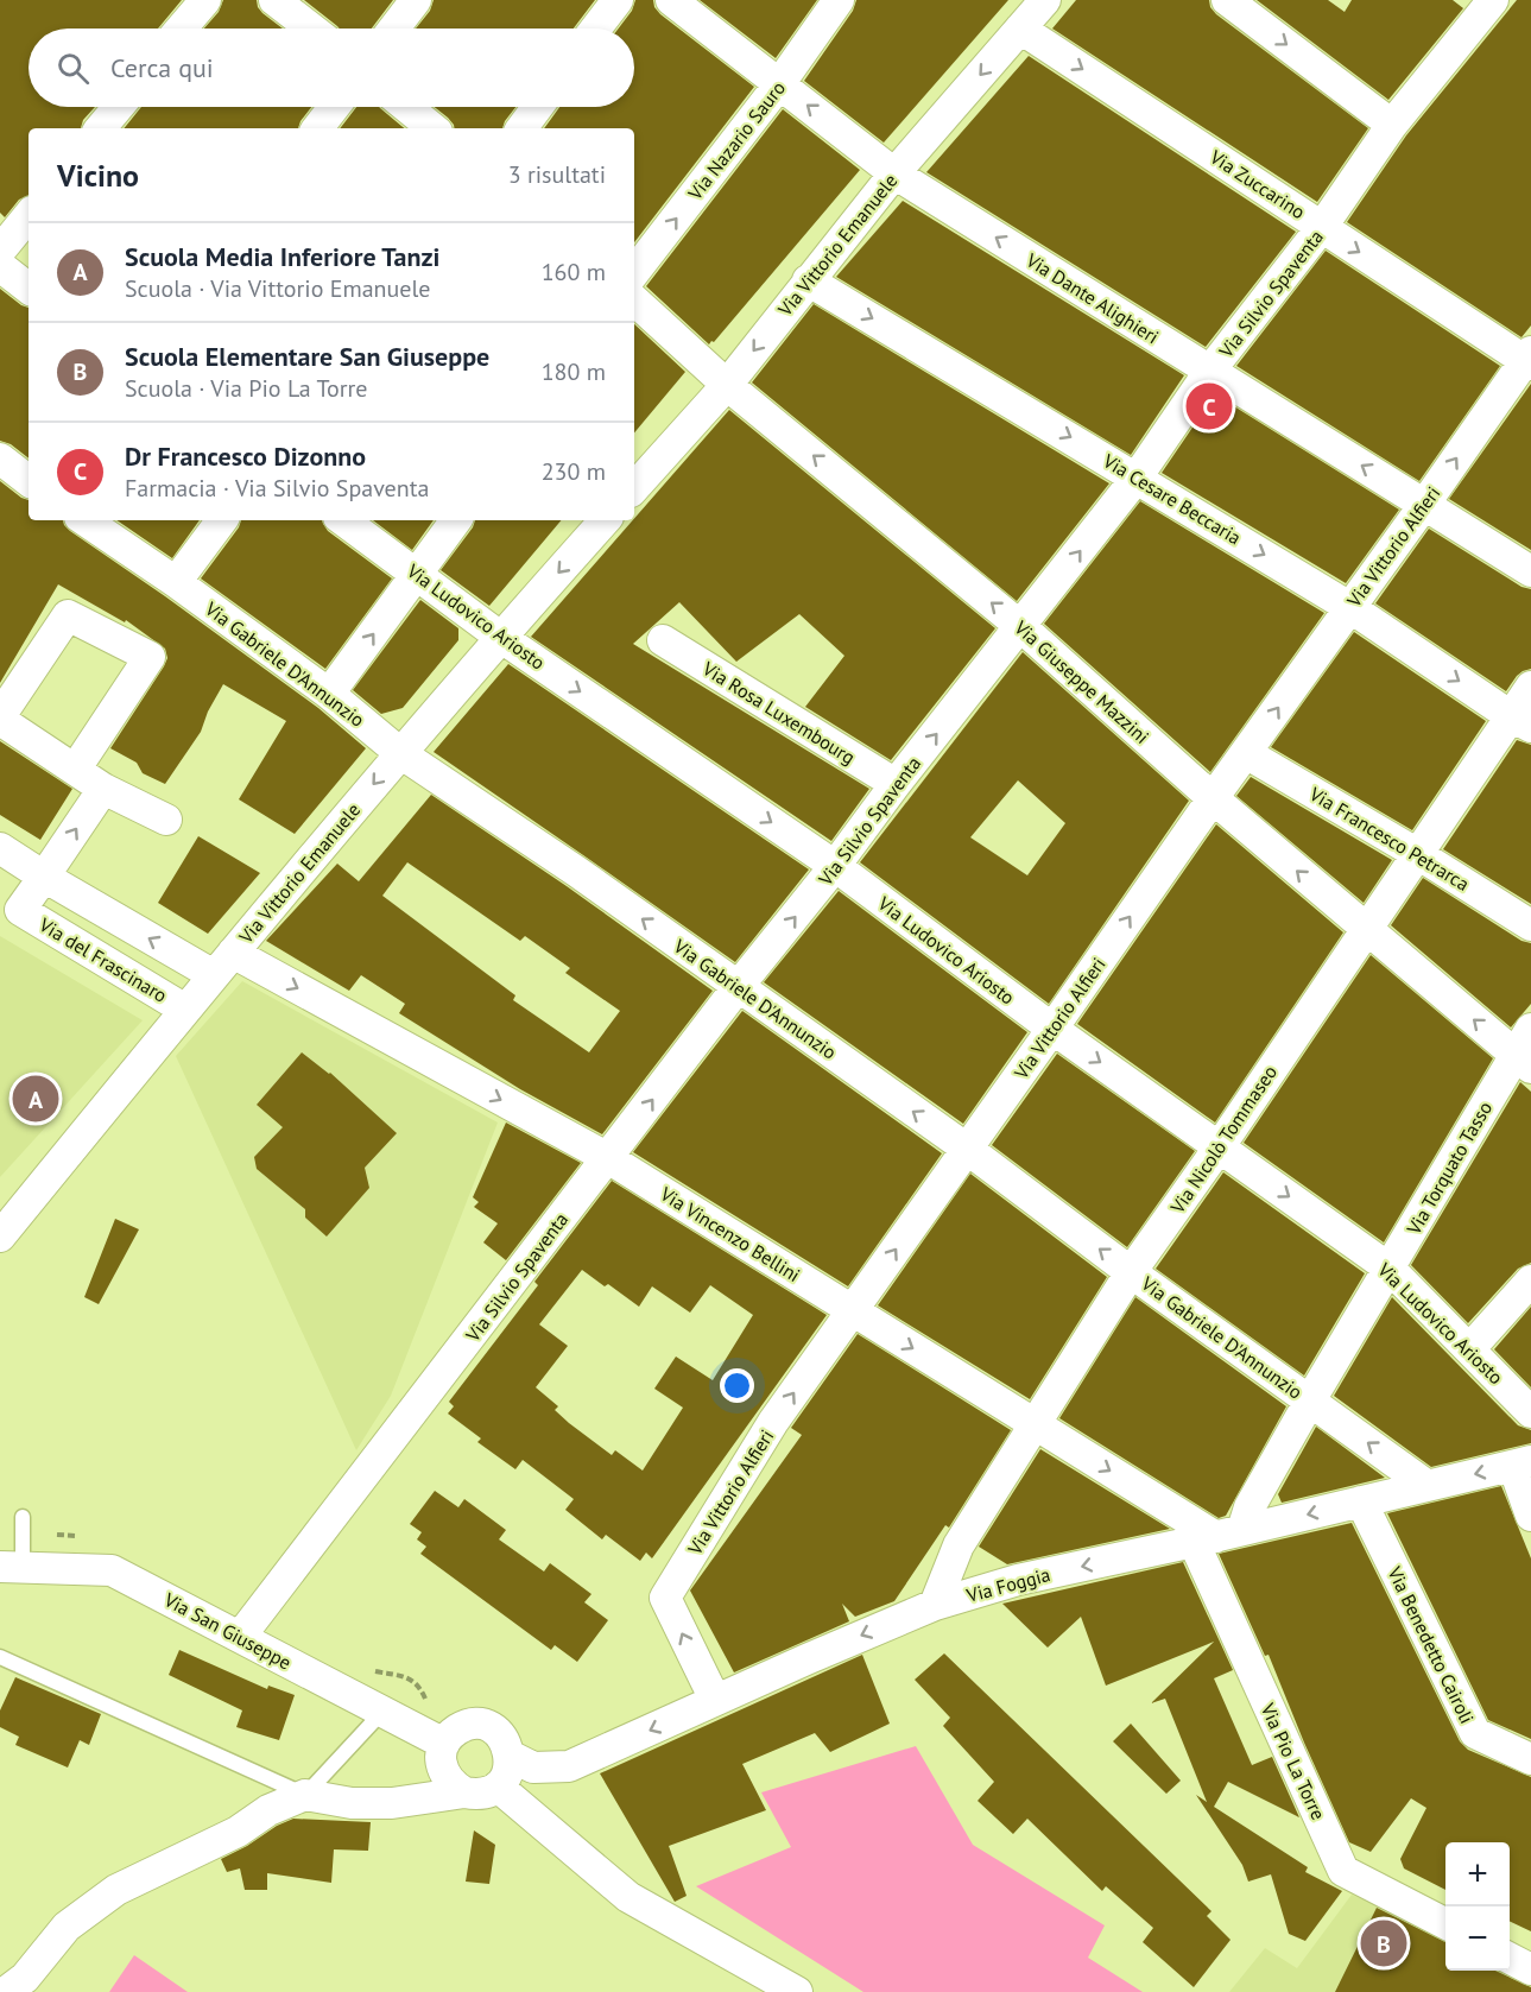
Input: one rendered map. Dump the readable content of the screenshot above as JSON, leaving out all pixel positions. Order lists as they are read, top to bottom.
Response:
{
  "streets": {
    "street": [
      "Via Nazario Sauro",
      "Via Zuccarino",
      "Via Vittorio Emanuele",
      "Via Silvio Spaventa",
      "Via Dante Alighieri",
      "Via Cesare Beccaria",
      "Via Vittorio Alfieri",
      "Via Ludovico Ariosto",
      "Via Gabriele D'Annunzio",
      "Via Giuseppe Mazzini",
      "Via Rosa Luxembourg",
      "Via Francesco Petrarca",
      "Via del Frascinaro",
      "Via Nicolò Tommaseo",
      "Via Torquato Tasso",
      "Via Vincenzo Bellini",
      "Via Foggia",
      "Via San Giuseppe",
      "Via Benedetto Cairoli",
      "Via Pio La Torre"
    ]
  },
  "crossings": [
    ["Via Nazario Sauro", "Via Dante Alighieri"],
    ["Via Zuccarino", "Via Vittorio Emanuele"],
    ["Via Zuccarino", "Via Silvio Spaventa"],
    ["Via Zuccarino", "Via Vittorio Alfieri"],
    ["Via Vittorio Emanuele", "Via Dante Alighieri"],
    ["Via Vittorio Emanuele", "Via Cesare Beccaria"],
    ["Via Vittorio Emanuele", "Via Ludovico Ariosto"],
    ["Via Vittorio Emanuele", "Via Gabriele D'Annunzio"],
    ["Via Vittorio Emanuele", "Via Giuseppe Mazzini"],
    ["Via Vittorio Emanuele", "Via del Frascinaro"],
    ["Via Vittorio Emanuele", "Via Vincenzo Bellini"],
    ["Via Silvio Spaventa", "Via Dante Alighieri"],
    ["Via Silvio Spaventa", "Via Cesare Beccaria"],
    ["Via Silvio Spaventa", "Via Ludovico Ariosto"],
    ["Via Silvio Spaventa", "Via Gabriele D'Annunzio"],
    ["Via Silvio Spaventa", "Via Giuseppe Mazzini"],
    ["Via Silvio Spaventa", "Via Rosa Luxembourg"],
    ["Via Silvio Spaventa", "Via Vincenzo Bellini"],
    ["Via Silvio Spaventa", "Via San Giuseppe"],
    ["Via Dante Alighieri", "Via Vittorio Alfieri"],
    ["Via Cesare Beccaria", "Via Vittorio Alfieri"],
    ["Via Cesare Beccaria", "Via Nicolò Tommaseo"],
    ["Via Vittorio Alfieri", "Via Ludovico Ariosto"],
    ["Via Vittorio Alfieri", "Via Gabriele D'Annunzio"],
    ["Via Vittorio Alfieri", "Via Giuseppe Mazzini"],
    ["Via Vittorio Alfieri", "Via Francesco Petrarca"],
    ["Via Vittorio Alfieri", "Via Vincenzo Bellini"],
    ["Via Vittorio Alfieri", "Via Foggia"],
    ["Via Ludovico Ariosto", "Via Nicolò Tommaseo"],
    ["Via Ludovico Ariosto", "Via Torquato Tasso"],
    ["Via Gabriele D'Annunzio", "Via Nicolò Tommaseo"],
    ["Via Gabriele D'Annunzio", "Via Torquato Tasso"],
    ["Via Gabriele D'Annunzio", "Via Foggia"],
    ["Via Giuseppe Mazzini", "Via Nicolò Tommaseo"],
    ["Via Giuseppe Mazzini", "Via Torquato Tasso"],
    ["Via Francesco Petrarca", "Via Nicolò Tommaseo"],
    ["Via Nicolò Tommaseo", "Via Vincenzo Bellini"],
    ["Via Nicolò Tommaseo", "Via Foggia"],
    ["Via Torquato Tasso", "Via Vincenzo Bellini"],
    ["Via Torquato Tasso", "Via Foggia"],
    ["Via Torquato Tasso", "Via Pio La Torre"],
    ["Via Vincenzo Bellini", "Via Foggia"],
    ["Via Vincenzo Bellini", "Via Pio La Torre"],
    ["Via Foggia", "Via San Giuseppe"],
    ["Via Foggia", "Via Benedetto Cairoli"],
    ["Via Foggia", "Via Pio La Torre"]
  ],
  "one_way": [
    "Via Nazario Sauro",
    "Via Vittorio Emanuele",
    "Via Silvio Spaventa",
    "Via Dante Alighieri",
    "Via Cesare Beccaria",
    "Via Vittorio Alfieri",
    "Via Ludovico Ariosto",
    "Via Gabriele D'Annunzio",
    "Via Giuseppe Mazzini",
    "Via Vincenzo Bellini",
    "Via Foggia"
  ],
  "page": {
    "search": "Cerca qui",
    "heading": ["Vicino", "3 risultati"],
    "list": [
      {
        "mark": "A",
        "name": "Scuola Media Inferiore Tanzi",
        "note": "Scuola · Via Vittorio Emanuele",
        "value": "160 m"
      },
      {
        "mark": "B",
        "name": "Scuola Elementare San Giuseppe",
        "note": "Scuola · Via Pio La Torre",
        "value": "180 m"
      },
      {
        "mark": "C",
        "name": "Dr Francesco Dizonno",
        "note": "Farmacia · Via Silvio Spaventa",
        "value": "230 m"
      }
    ],
    "pins": ["C", "A", "B"],
    "map_buttons": ["+", "−"]
  }
}
